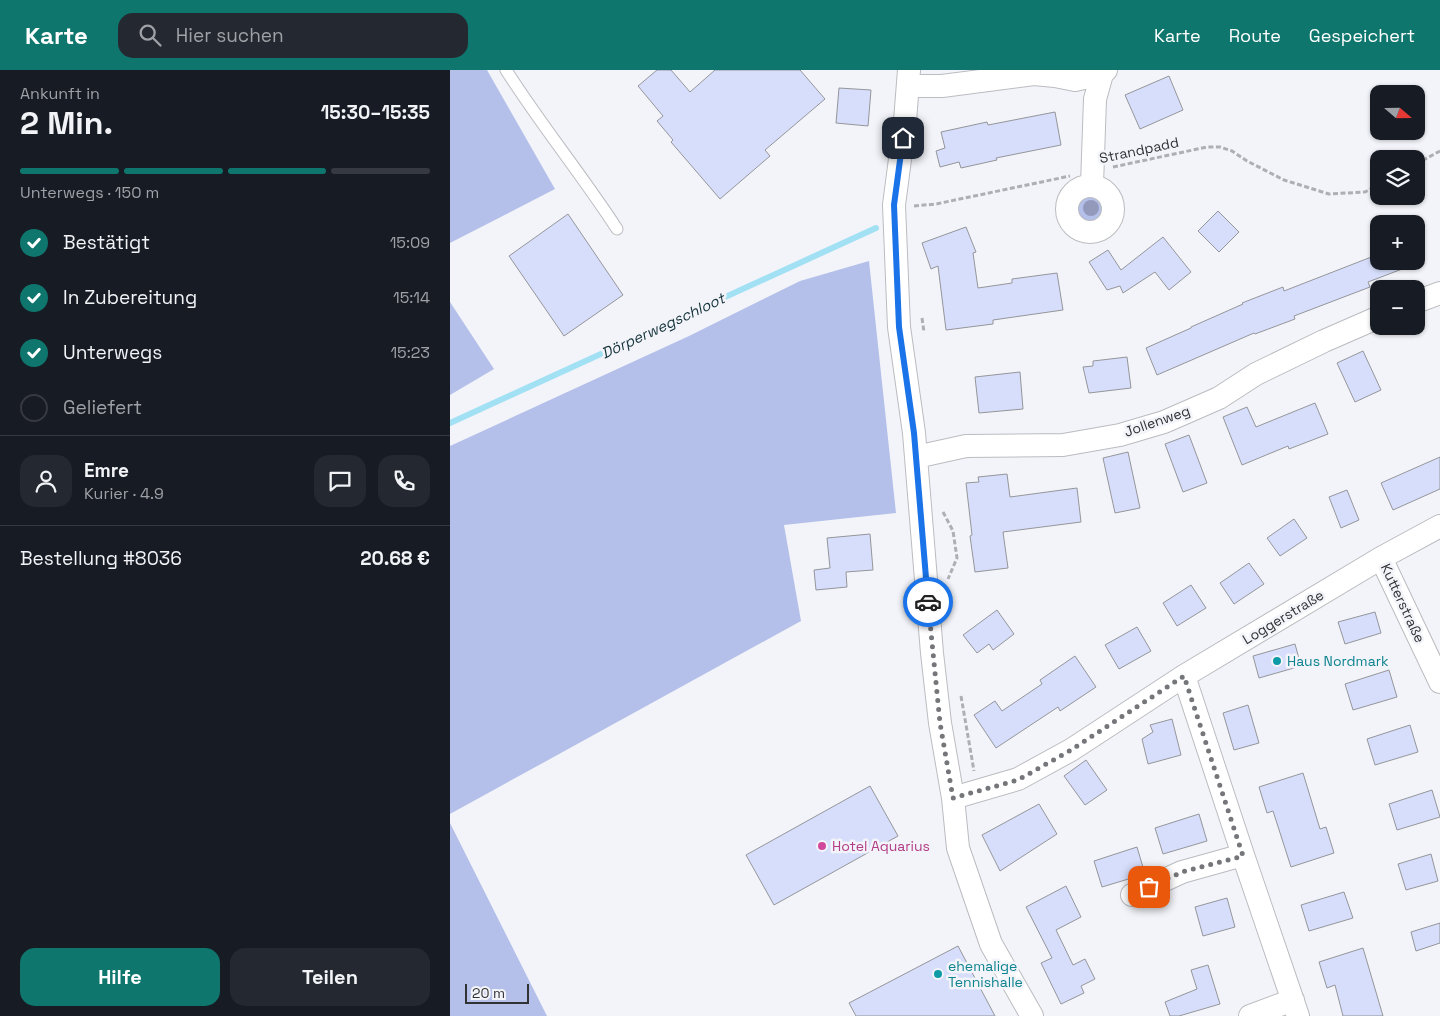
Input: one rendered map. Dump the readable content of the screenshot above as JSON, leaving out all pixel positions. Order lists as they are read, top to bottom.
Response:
{
  "streets": {
    "street": ["Jollenweg", "Kutterstraße", "Loggerstraße"],
    "path": ["Strandpadd"]
  },
  "crossings": [
    ["Kutterstraße", "Loggerstraße"]
  ],
  "water": ["Dörperwegschloot"],
  "places": ["Haus Nordmark", "Hotel Aquarius", "ehemalige Tennishalle"],
  "scale_bar": "20 m",
  "north": "right",
  "page": {
    "header": "Karte",
    "search": "Hier suchen",
    "nav": ["Karte", "Route", "Gespeichert"],
    "heading": ["2 Min.", "Ankunft in", "15:30–15:35"],
    "panel": [
      "Emre",
      "Kurier · 4.9",
      "Bestellung #8036",
      "20.68 €"
    ],
    "map_buttons": ["+", "−"],
    "bar": "Unterwegs · 150 m",
    "list": [
      ["Bestätigt", "15:09"],
      ["In Zubereitung", "15:14"],
      ["Unterwegs", "15:23"],
      "Geliefert"
    ],
    "buttons": ["Hilfe", "Teilen"],
    "scale": "20 m"
  }
}
